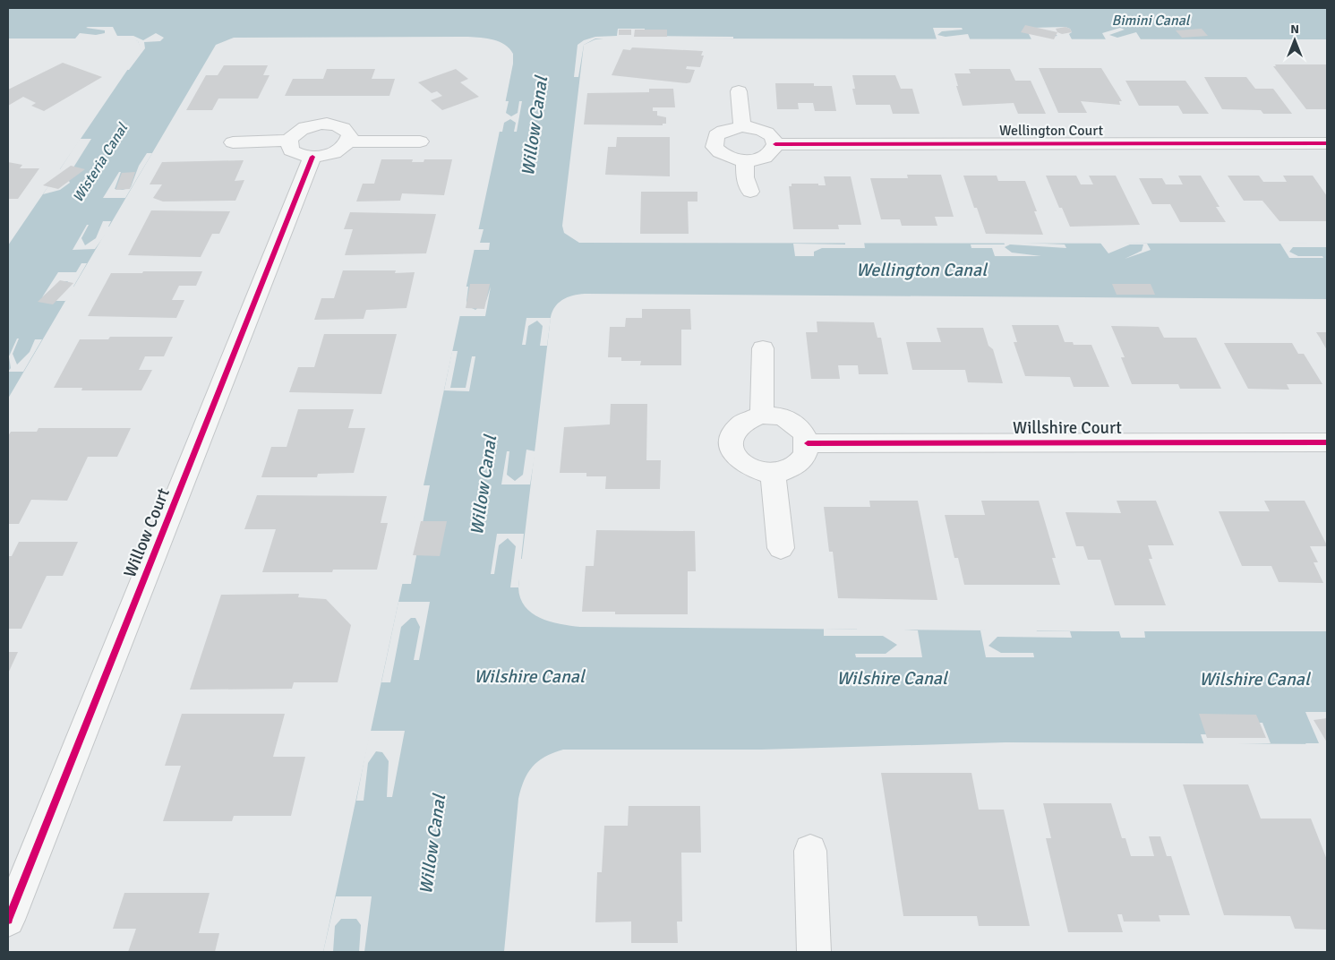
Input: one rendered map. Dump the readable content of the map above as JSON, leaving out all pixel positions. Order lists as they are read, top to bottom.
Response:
{
  "streets": {
    "street": ["Wellington Court", "Willshire Court", "Willow Court"]
  },
  "water": [
    "Bimini Canal",
    "Willow Canal",
    "Wisteria Canal",
    "Wellington Canal",
    "Wilshire Canal"
  ],
  "north": "top"
}
